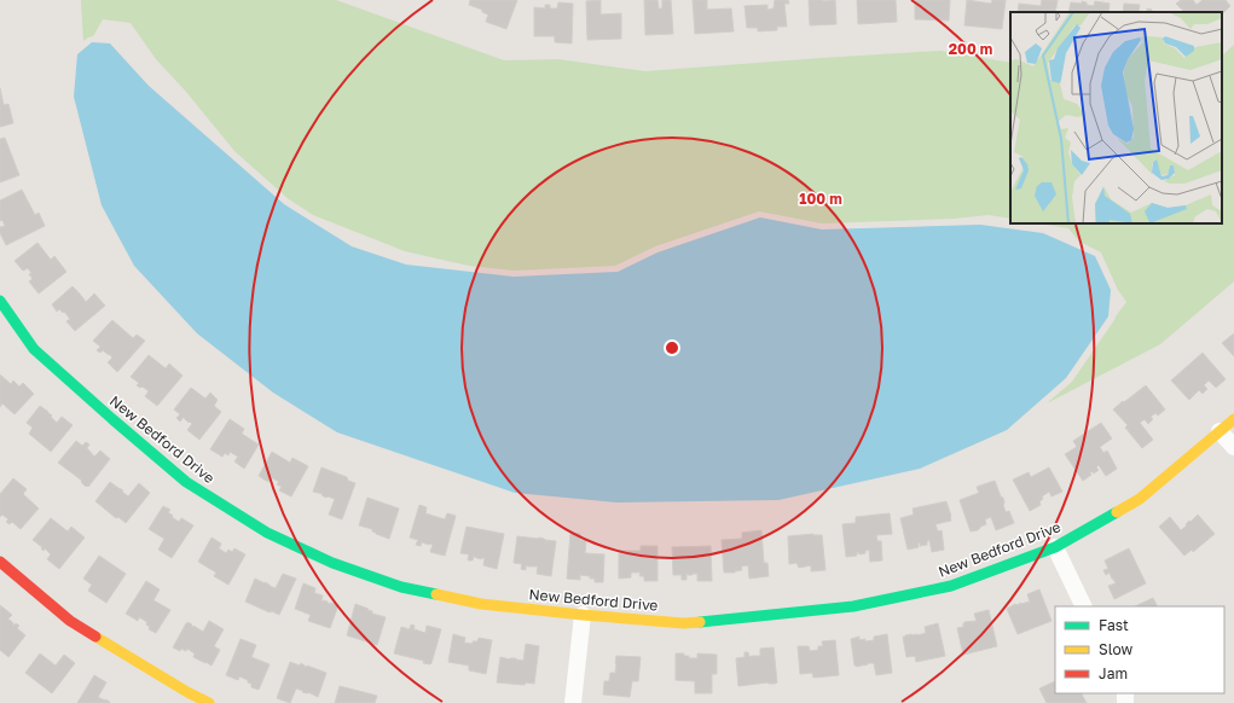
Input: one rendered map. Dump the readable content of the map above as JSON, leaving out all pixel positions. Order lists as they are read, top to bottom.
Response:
{
  "streets": {
    "street": ["New Bedford Drive"]
  },
  "legend": ["Fast", "Slow", "Jam"],
  "rings": ["200 m", "100 m"]
}
